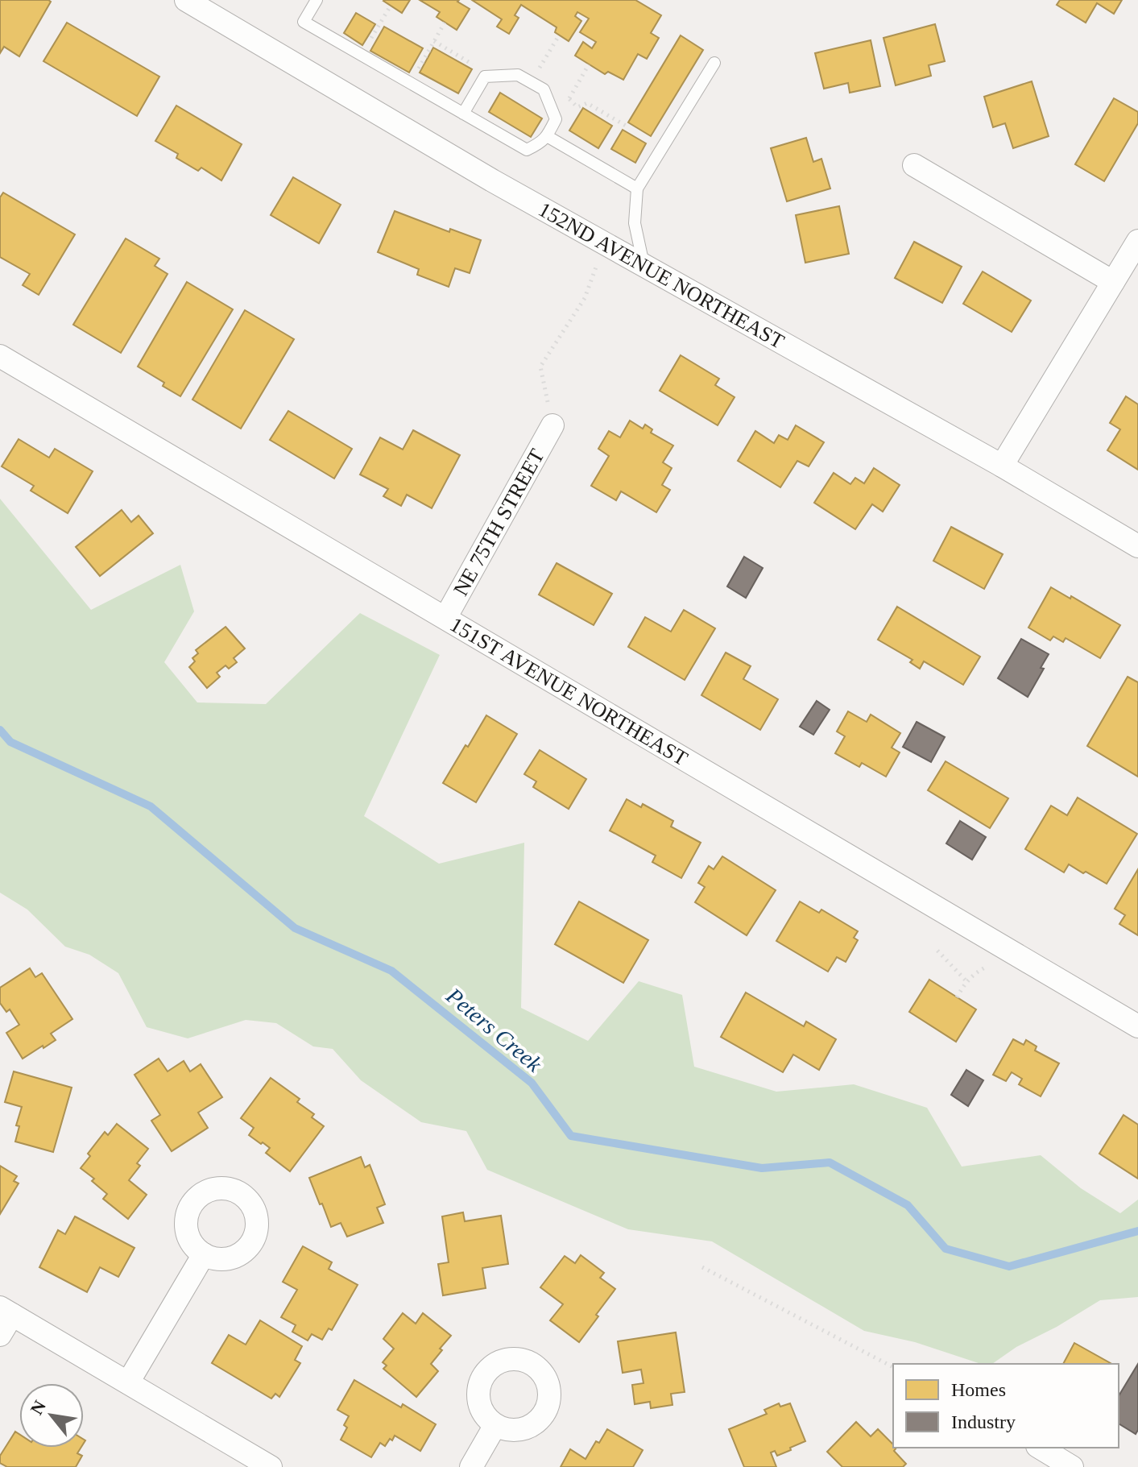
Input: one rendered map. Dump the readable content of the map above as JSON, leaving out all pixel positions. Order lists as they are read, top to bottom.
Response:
{
  "streets": {
    "street": ["152ND AVENUE NORTHEAST", "NE 75TH STREET", "151ST AVENUE NORTHEAST"]
  },
  "crossings": [
    ["NE 75TH STREET", "151ST AVENUE NORTHEAST"]
  ],
  "water": ["Peters Creek"],
  "legend": ["Homes", "Industry"],
  "north": "top left"
}
